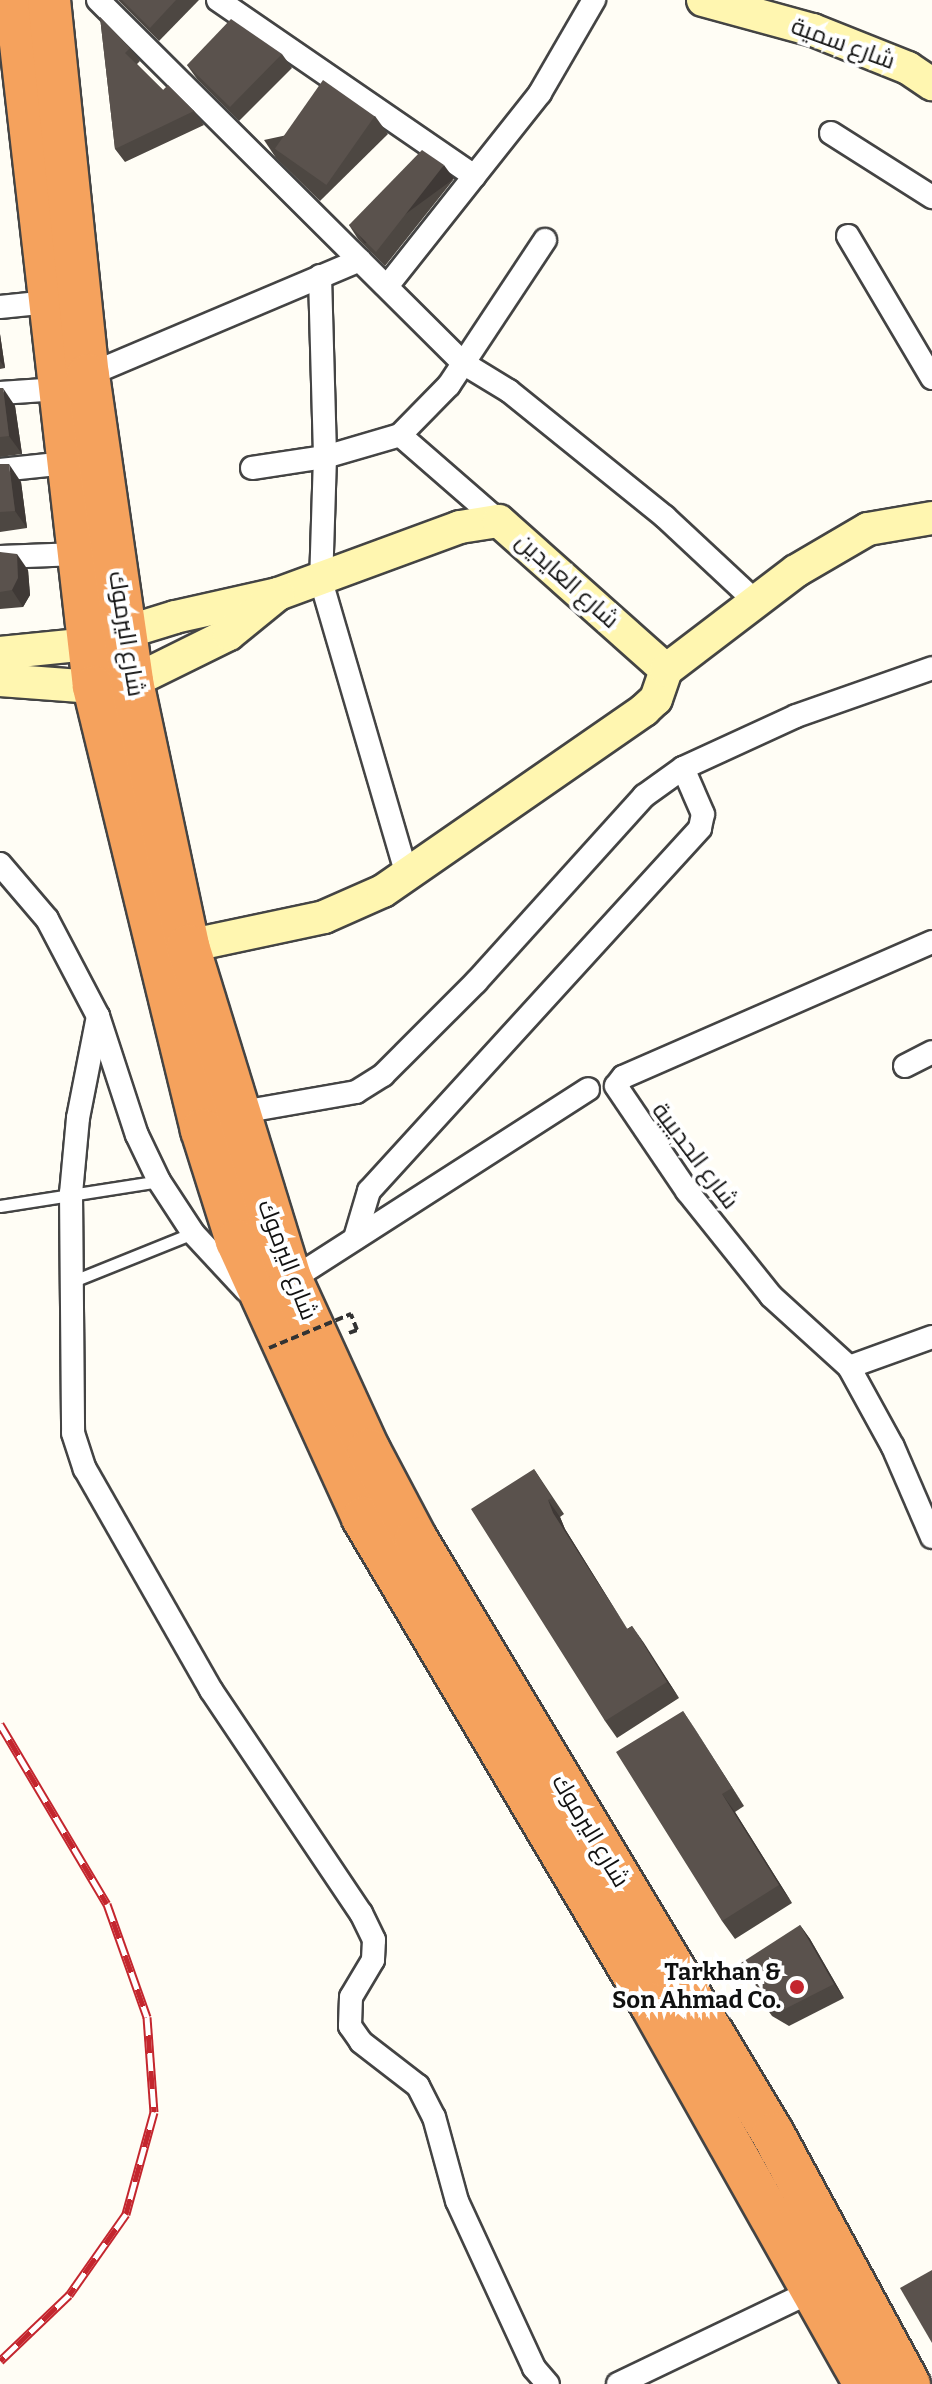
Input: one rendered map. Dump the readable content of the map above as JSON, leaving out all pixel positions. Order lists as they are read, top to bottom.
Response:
{
  "streets": {
    "highway": ["شارع اليرموك"],
    "street": ["شارع سمية", "شارع العايدين", "شارع الحديبية"]
  },
  "crossings": [
    ["شارع العايدين", "شارع اليرموك"]
  ],
  "places": ["Tarkhan & Son Ahmad Co."]
}
